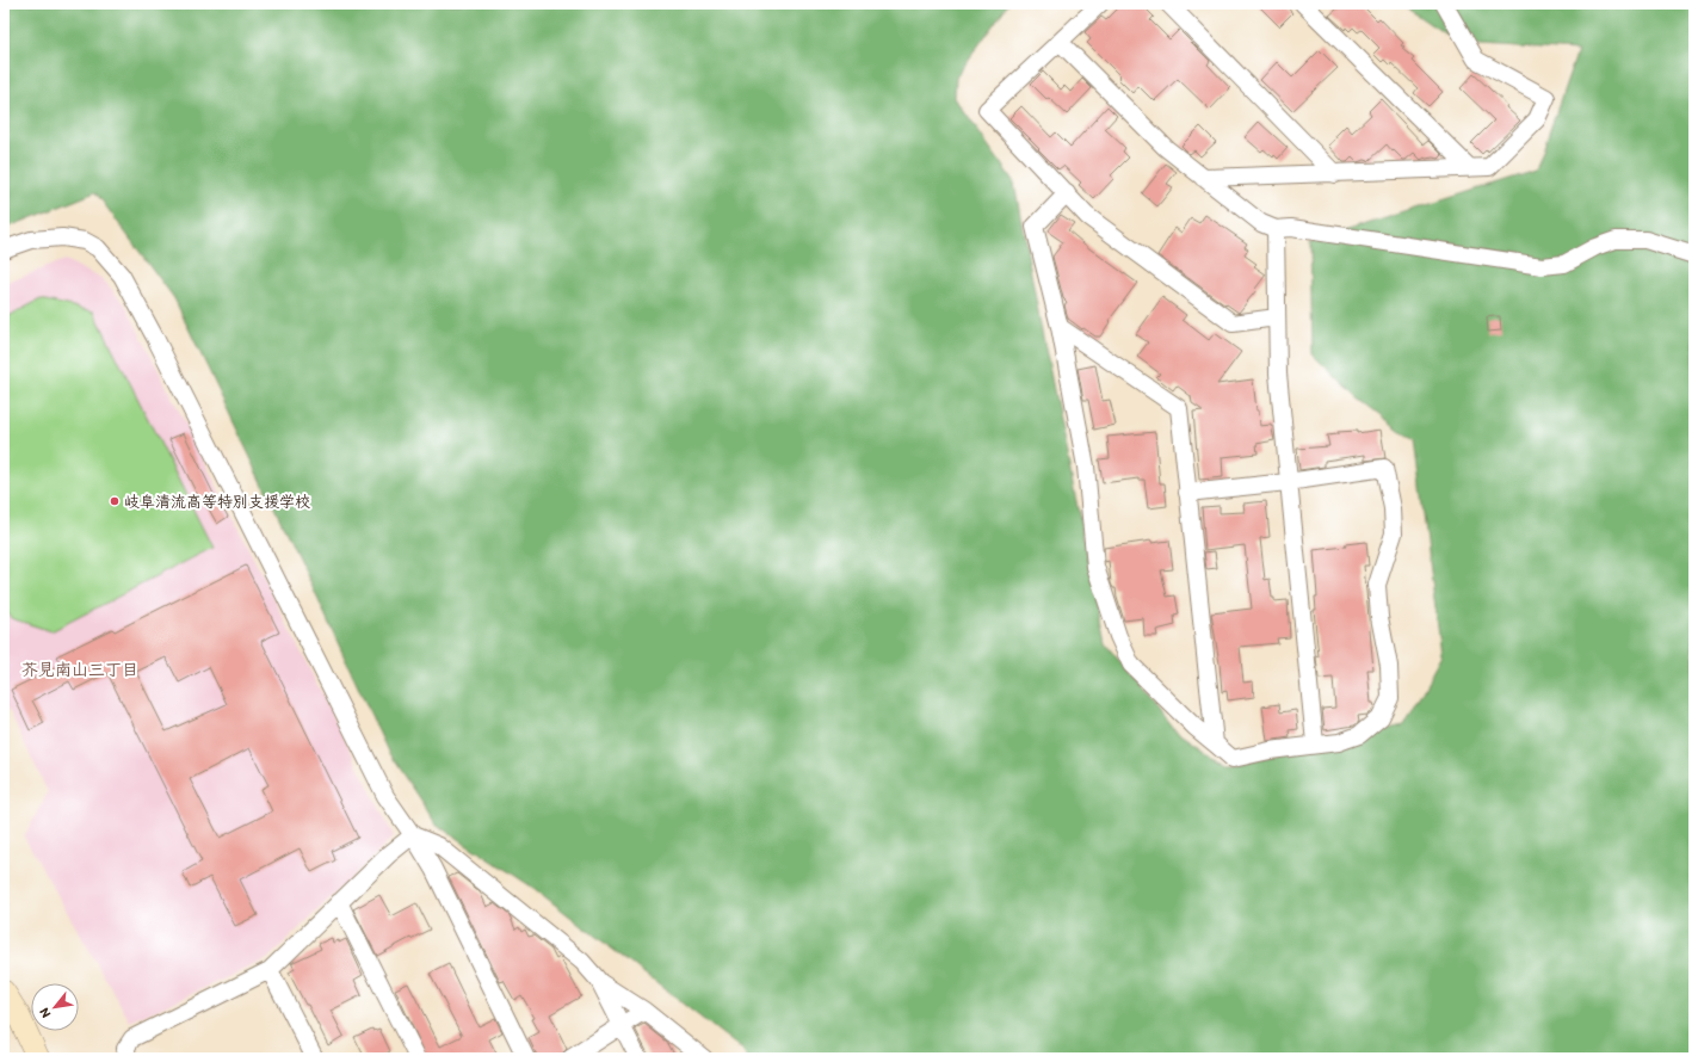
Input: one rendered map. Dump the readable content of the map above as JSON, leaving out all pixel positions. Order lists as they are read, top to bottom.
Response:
{
  "districts": ["芥見南山三丁目"],
  "places": ["岐阜清流高等特別支援学校"],
  "north": "bottom left"
}
